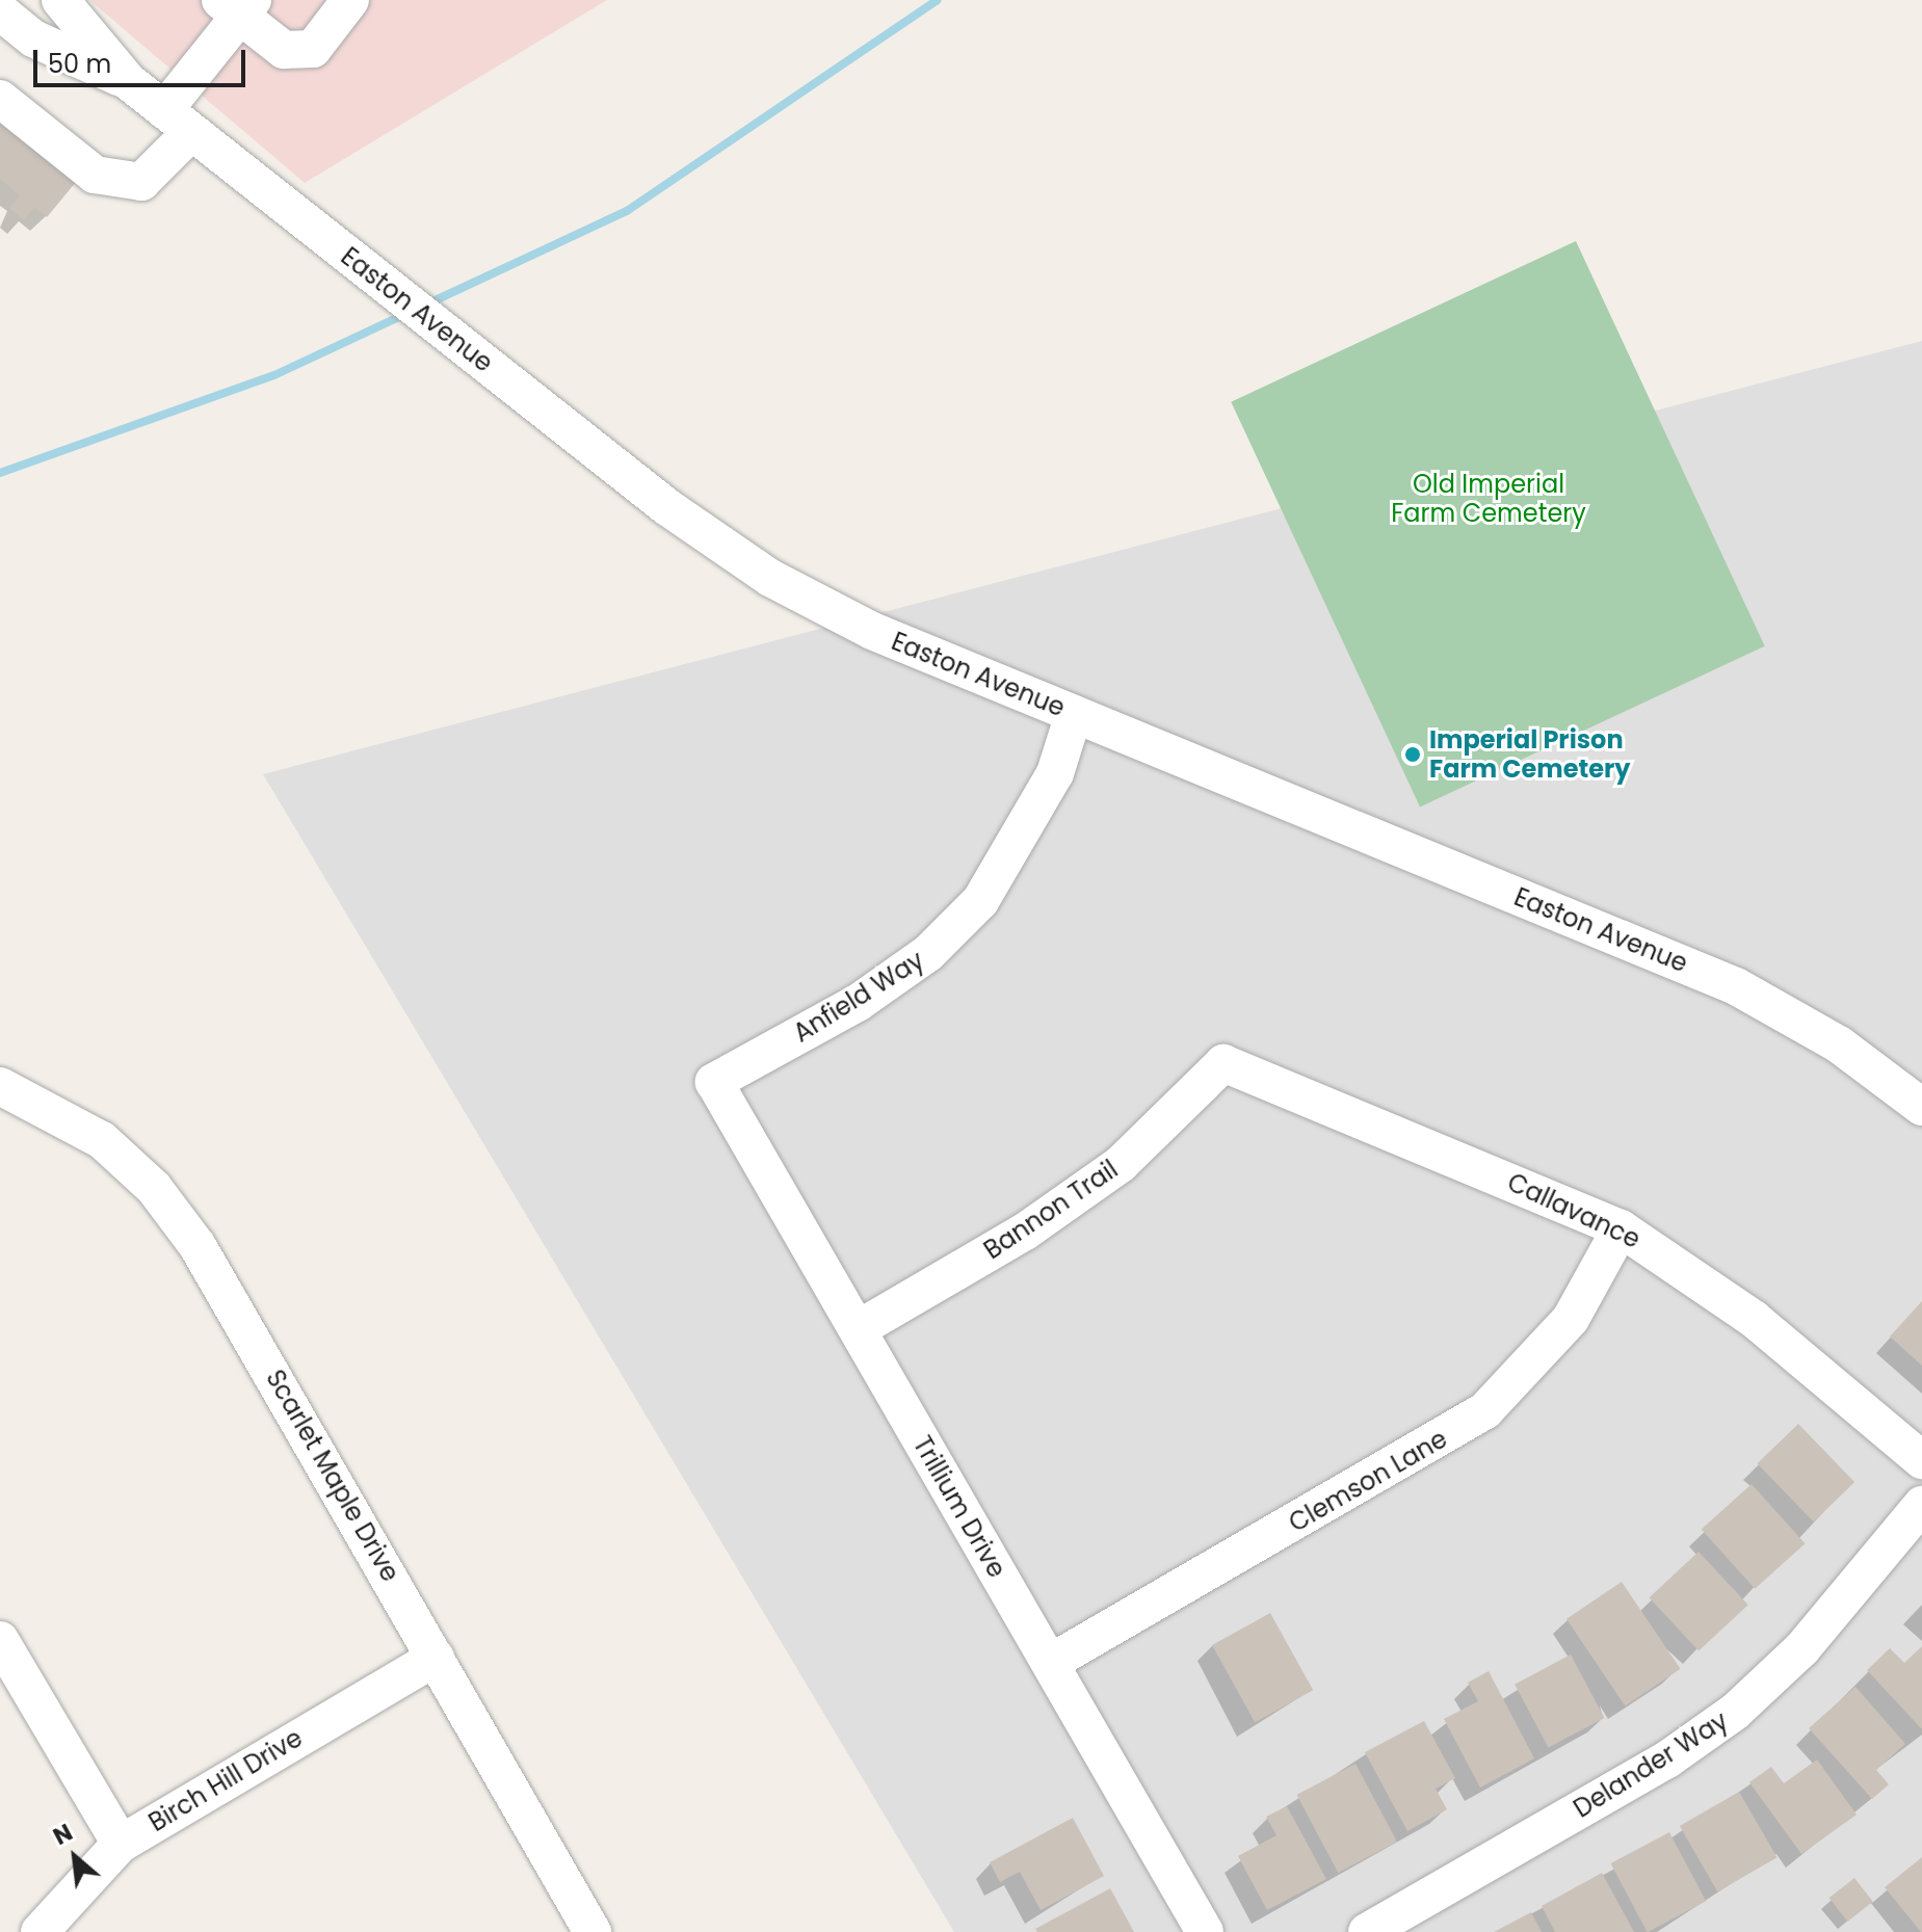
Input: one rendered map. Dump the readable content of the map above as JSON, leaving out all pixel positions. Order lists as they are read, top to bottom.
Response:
{
  "streets": {
    "street": [
      "Easton Avenue",
      "Anfield Way",
      "Bannon Trail",
      "Callavance",
      "Scarlet Maple Drive",
      "Clemson Lane",
      "Trillium Drive",
      "Delander Way",
      "Birch Hill Drive"
    ]
  },
  "crossings": [
    ["Easton Avenue", "Anfield Way"],
    ["Anfield Way", "Trillium Drive"],
    ["Bannon Trail", "Callavance"],
    ["Bannon Trail", "Trillium Drive"],
    ["Callavance", "Clemson Lane"],
    ["Scarlet Maple Drive", "Birch Hill Drive"],
    ["Clemson Lane", "Trillium Drive"]
  ],
  "parks": ["Old Imperial Farm Cemetery"],
  "places": ["Imperial Prison Farm Cemetery"],
  "scale_bar": "50 m",
  "north": "top left"
}
